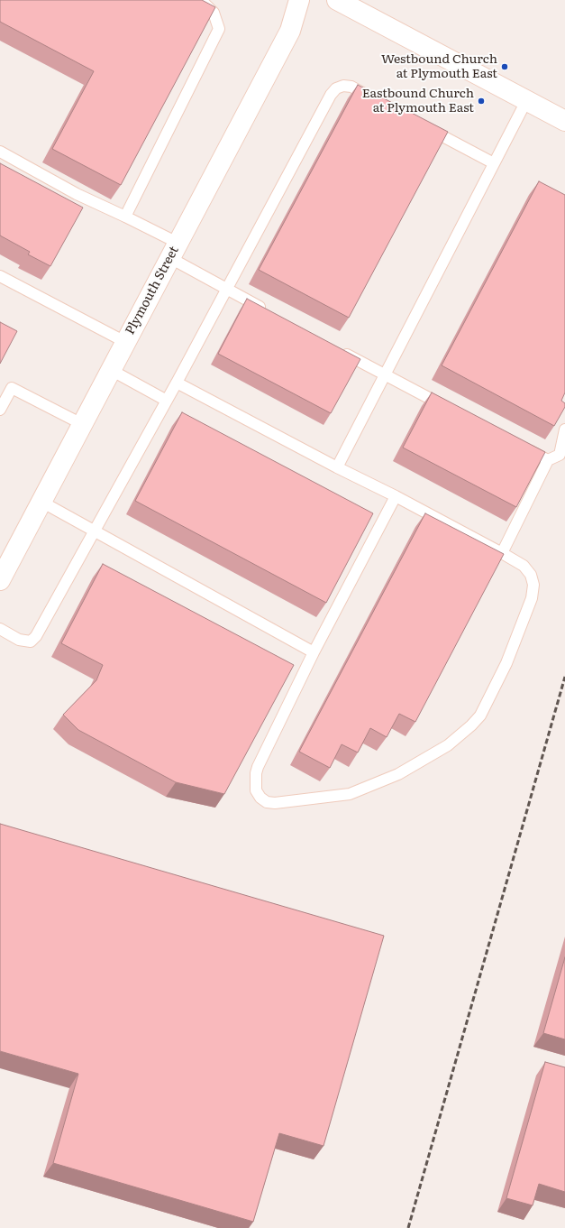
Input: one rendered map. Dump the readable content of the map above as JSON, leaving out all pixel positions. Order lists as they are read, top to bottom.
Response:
{
  "streets": {
    "street": ["Plymouth Street"]
  },
  "places": ["Westbound Church at Plymouth East", "Eastbound Church at Plymouth East"]
}
